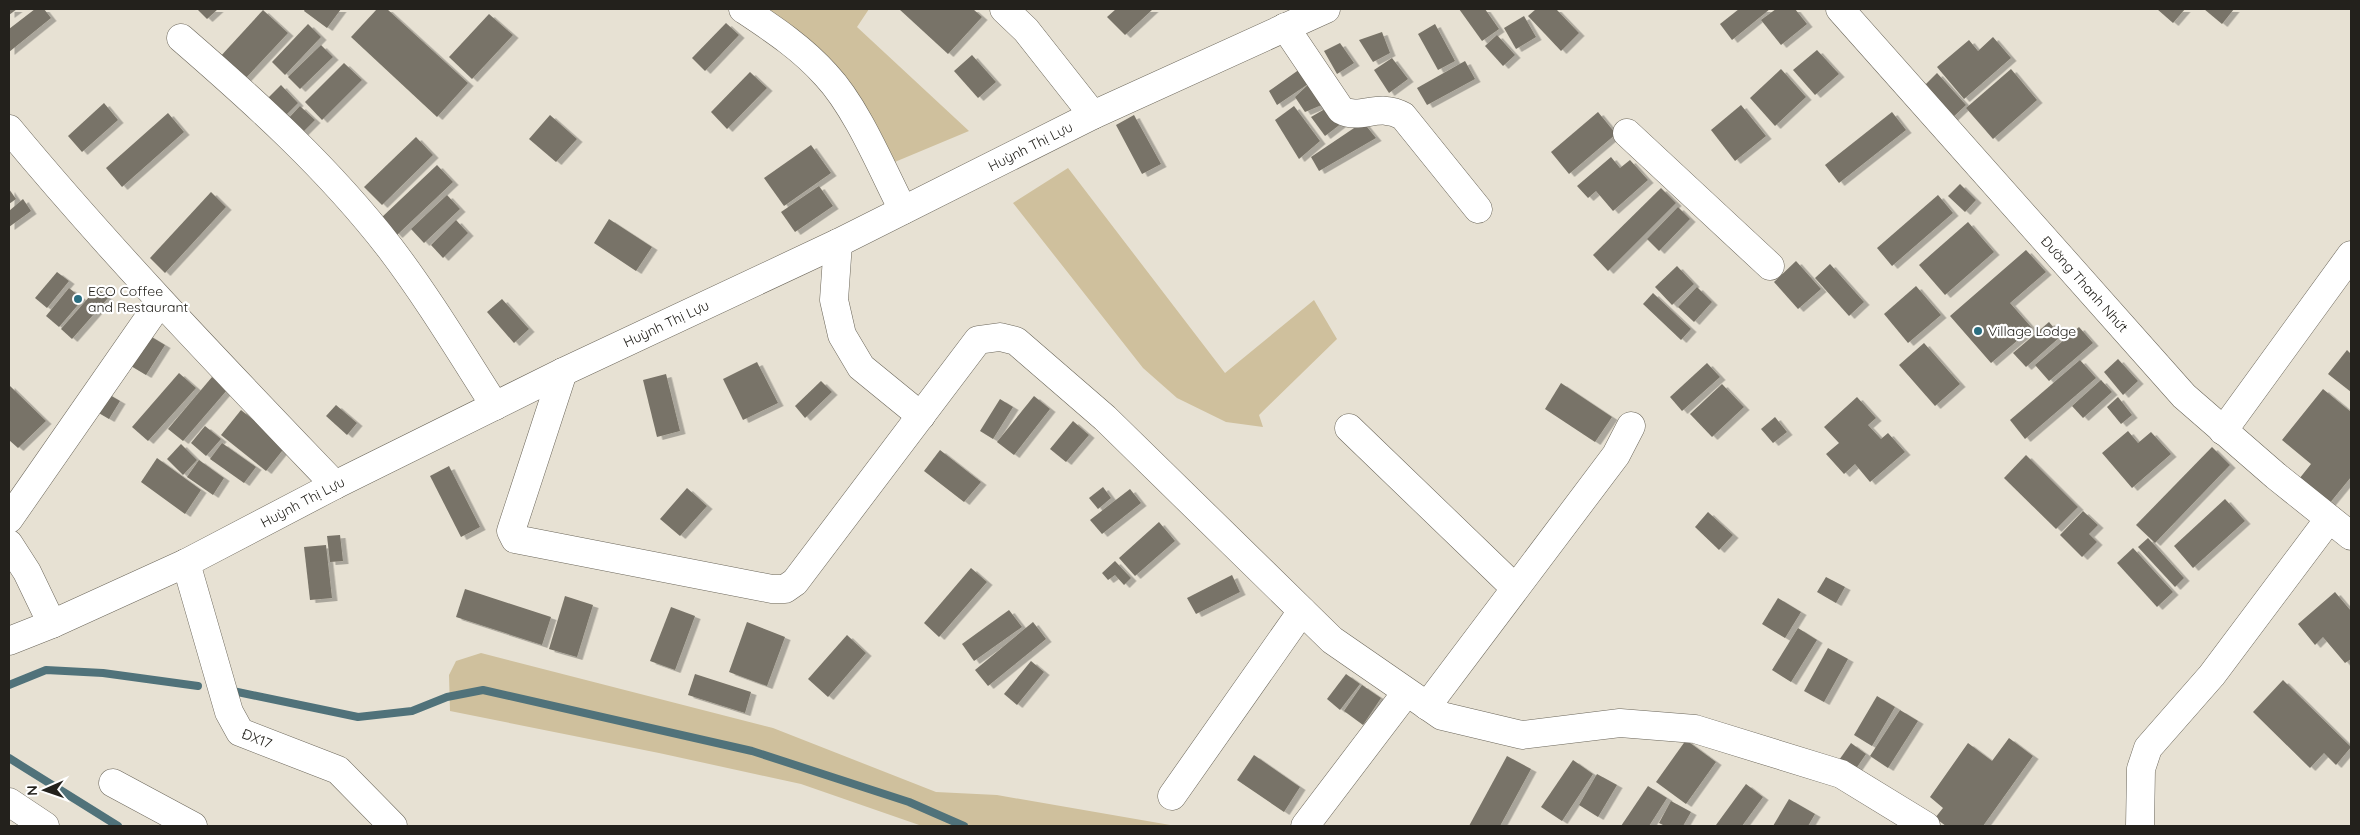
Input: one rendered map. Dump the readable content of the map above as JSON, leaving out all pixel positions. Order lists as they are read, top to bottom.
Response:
{
  "streets": {
    "street": ["Huỳnh Thị Lựu", "Đường Thanh Nhứt", "ĐX17"]
  },
  "crossings": [
    ["Huỳnh Thị Lựu", "ĐX17"]
  ],
  "places": ["ECO Coffee and Restaurant", "Village Lodge"],
  "north": "left"
}
